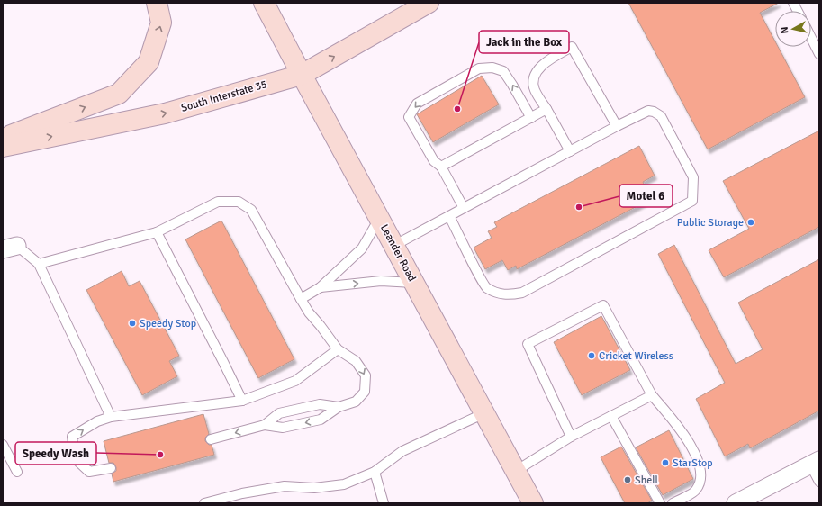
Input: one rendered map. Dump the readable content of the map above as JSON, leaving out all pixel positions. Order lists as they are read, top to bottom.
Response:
{
  "streets": {
    "main road": ["South Interstate 35", "Leander Road"]
  },
  "crossings": [
    ["South Interstate 35", "Leander Road"]
  ],
  "one_way": ["South Interstate 35"],
  "places": [
    "Jack in the Box",
    "Motel 6",
    "Public Storage",
    "Speedy Stop",
    "Cricket Wireless",
    "Speedy Wash",
    "StarStop",
    "Shell"
  ],
  "north": "left"
}
